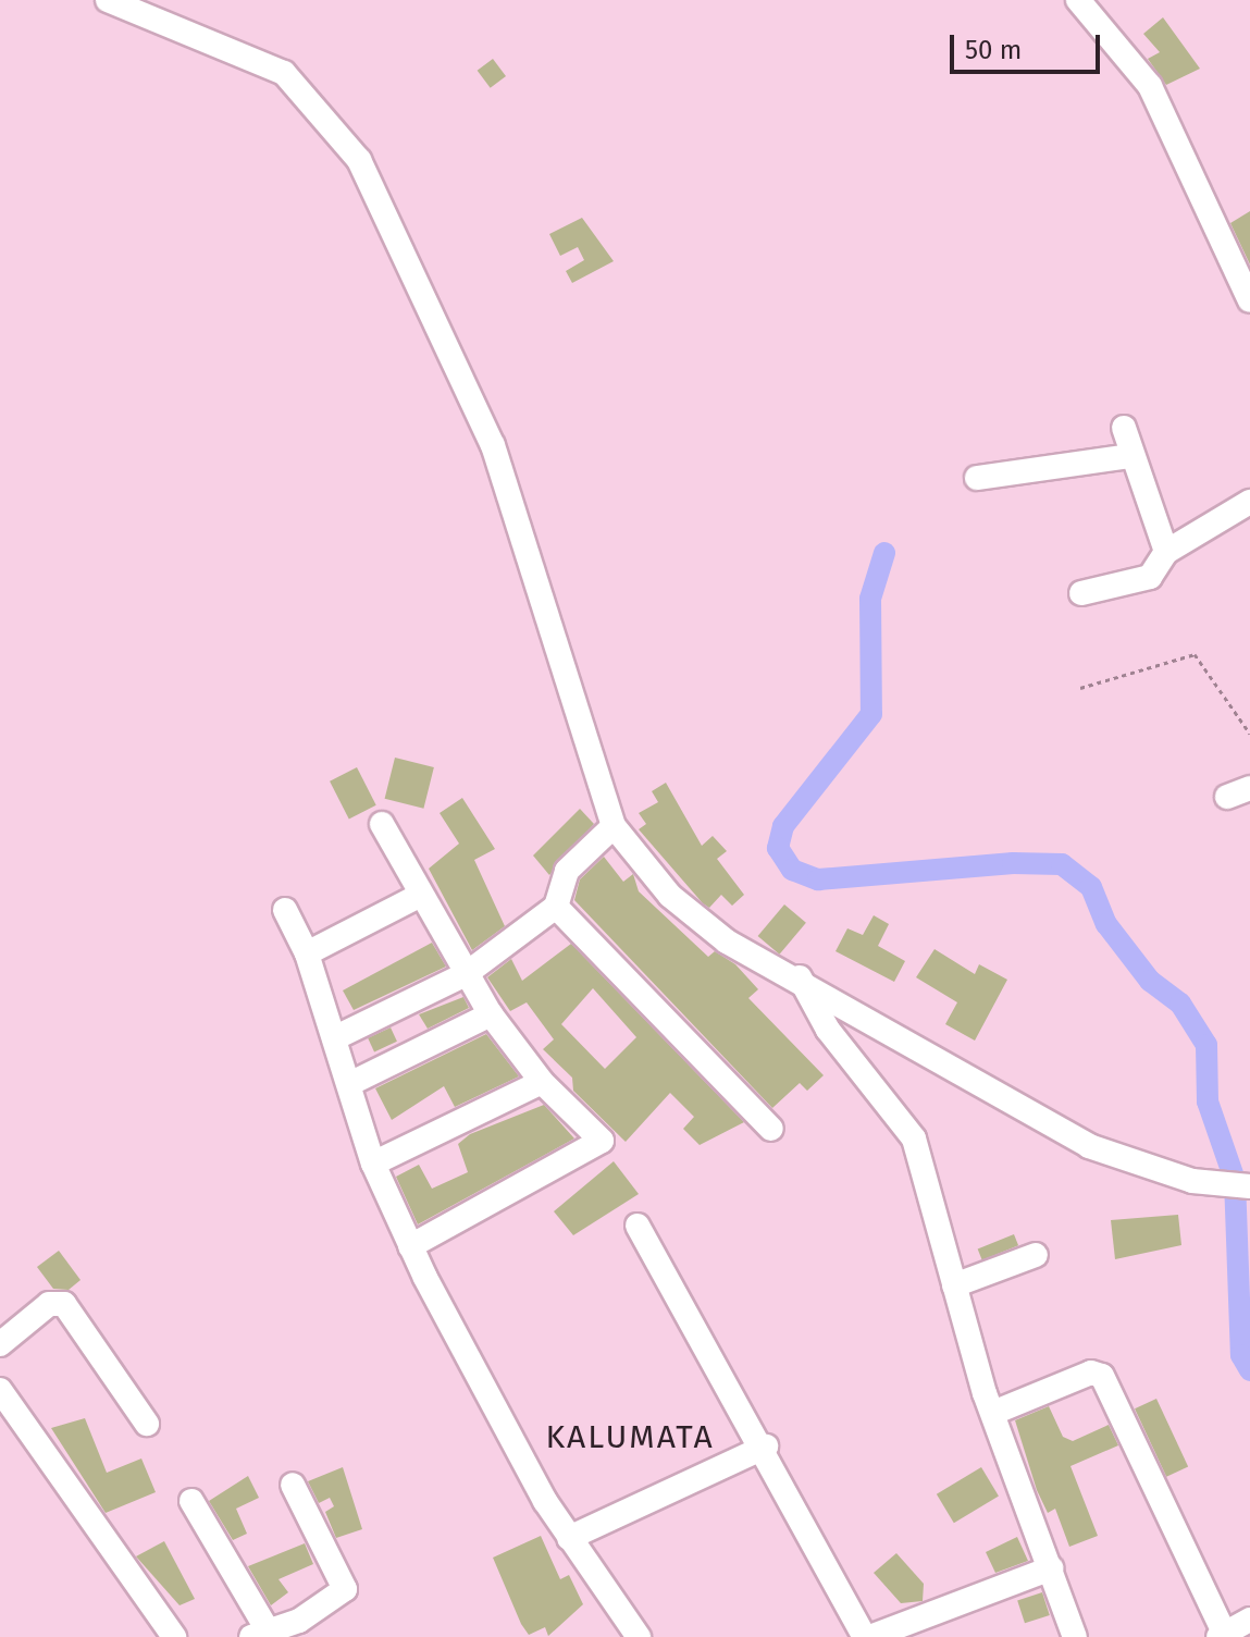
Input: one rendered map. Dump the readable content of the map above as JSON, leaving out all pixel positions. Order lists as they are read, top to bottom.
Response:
{
  "districts": ["KALUMATA"],
  "scale_bar": "50 m"
}
